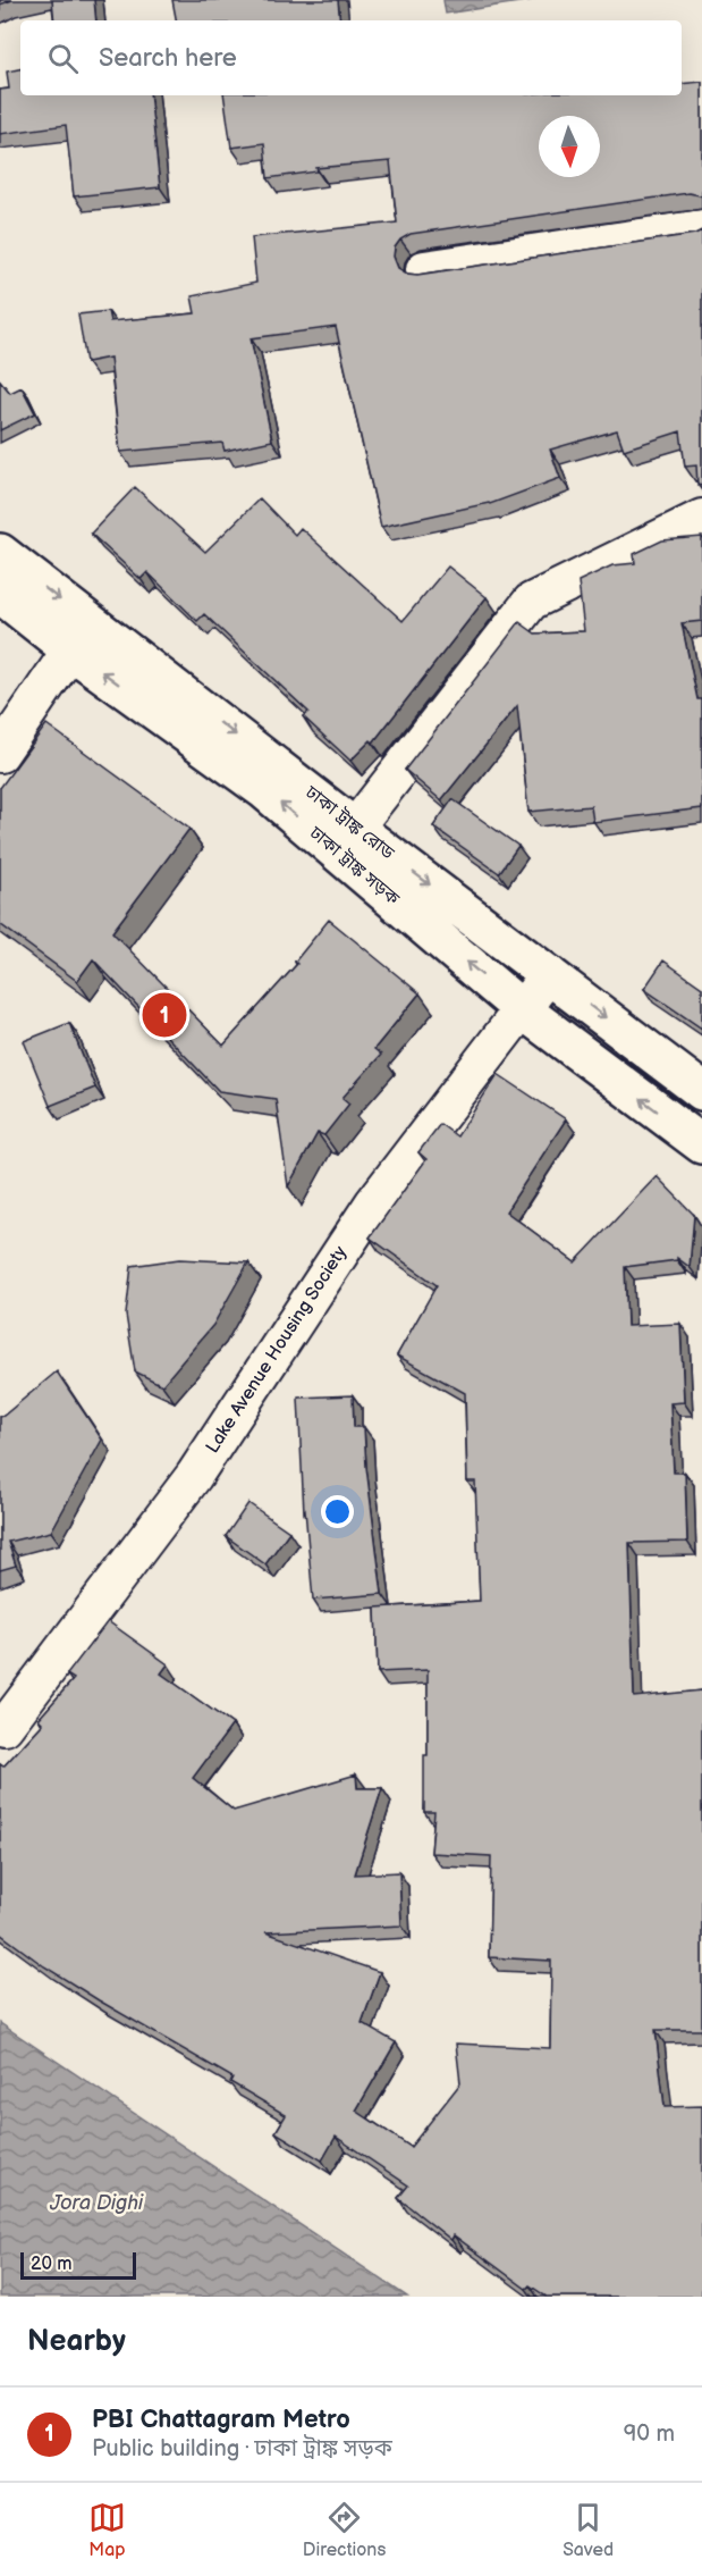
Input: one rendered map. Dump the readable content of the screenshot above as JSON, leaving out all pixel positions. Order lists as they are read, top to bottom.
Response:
{
  "streets": {
    "main road": ["ঢাকা ট্রাঙ্ক রোড", "ঢাকা ট্রাঙ্ক সড়ক"],
    "street": ["Lake Avenue Housing Society"]
  },
  "crossings": [
    ["ঢাকা ট্রাঙ্ক রোড", "ঢাকা ট্রাঙ্ক সড়ক"],
    ["ঢাকা ট্রাঙ্ক রোড", "Lake Avenue Housing Society"],
    ["ঢাকা ট্রাঙ্ক সড়ক", "Lake Avenue Housing Society"]
  ],
  "one_way": ["ঢাকা ট্রাঙ্ক রোড", "ঢাকা ট্রাঙ্ক সড়ক"],
  "water": ["Jora Dighi"],
  "scale_bar": "20 m",
  "north": "bottom",
  "page": {
    "search": "Search here",
    "pins": "1",
    "scale": "20 m",
    "heading": "Nearby",
    "list": [
      {
        "mark": "1",
        "name": "PBI Chattagram Metro",
        "note": "Public building · ঢাকা ট্রাঙ্ক সড়ক",
        "value": "90 m"
      }
    ],
    "nav": ["Map", "Directions", "Saved"]
  }
}
